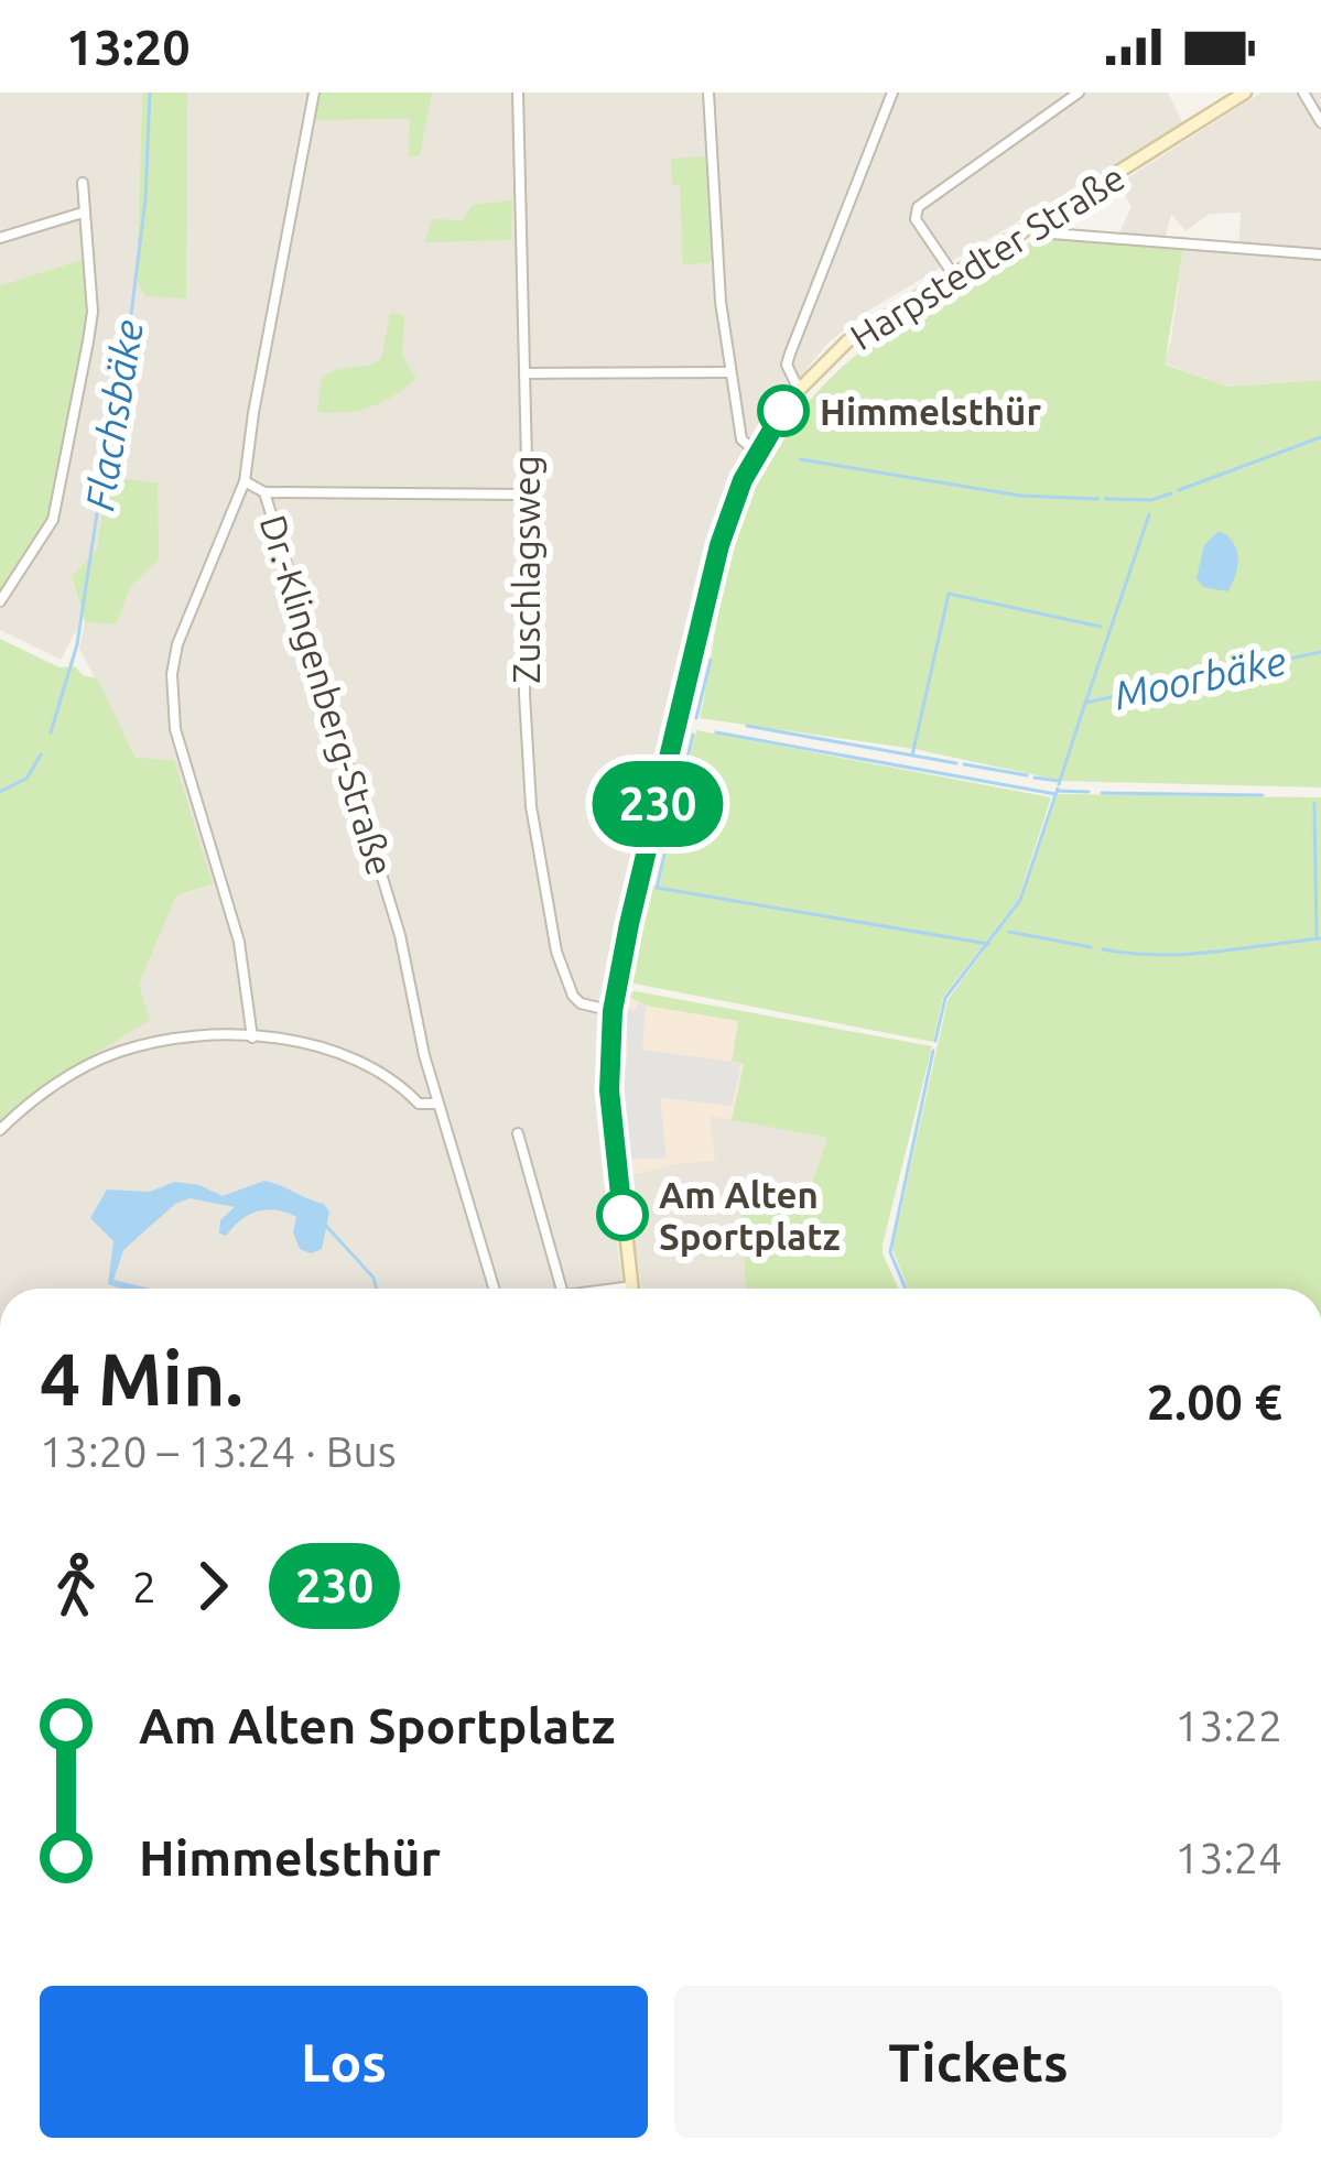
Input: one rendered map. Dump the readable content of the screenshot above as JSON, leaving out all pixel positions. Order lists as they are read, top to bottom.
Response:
{
  "streets": {
    "main road": ["Harpstedter Straße"],
    "street": ["Zuschlagsweg", "Dr.-Klingenberg-Straße"]
  },
  "crossings": [
    ["Harpstedter Straße", "Zuschlagsweg"]
  ],
  "water": ["Flachsbäke", "Moorbäke"],
  "places": ["Himmelsthür", "Am Alten Sportplatz"],
  "lines": ["bus line 230"],
  "page": {
    "status": "13:20",
    "on_map": "230",
    "heading": ["4 Min.", "13:20 – 13:24 · Bus", "2.00 €"],
    "legs": ["2", "230"],
    "list": [
      {
        "name": "Am Alten Sportplatz",
        "value": "13:22"
      },
      {
        "name": "Himmelsthür",
        "value": "13:24"
      }
    ],
    "buttons": ["Los", "Tickets"]
  }
}
